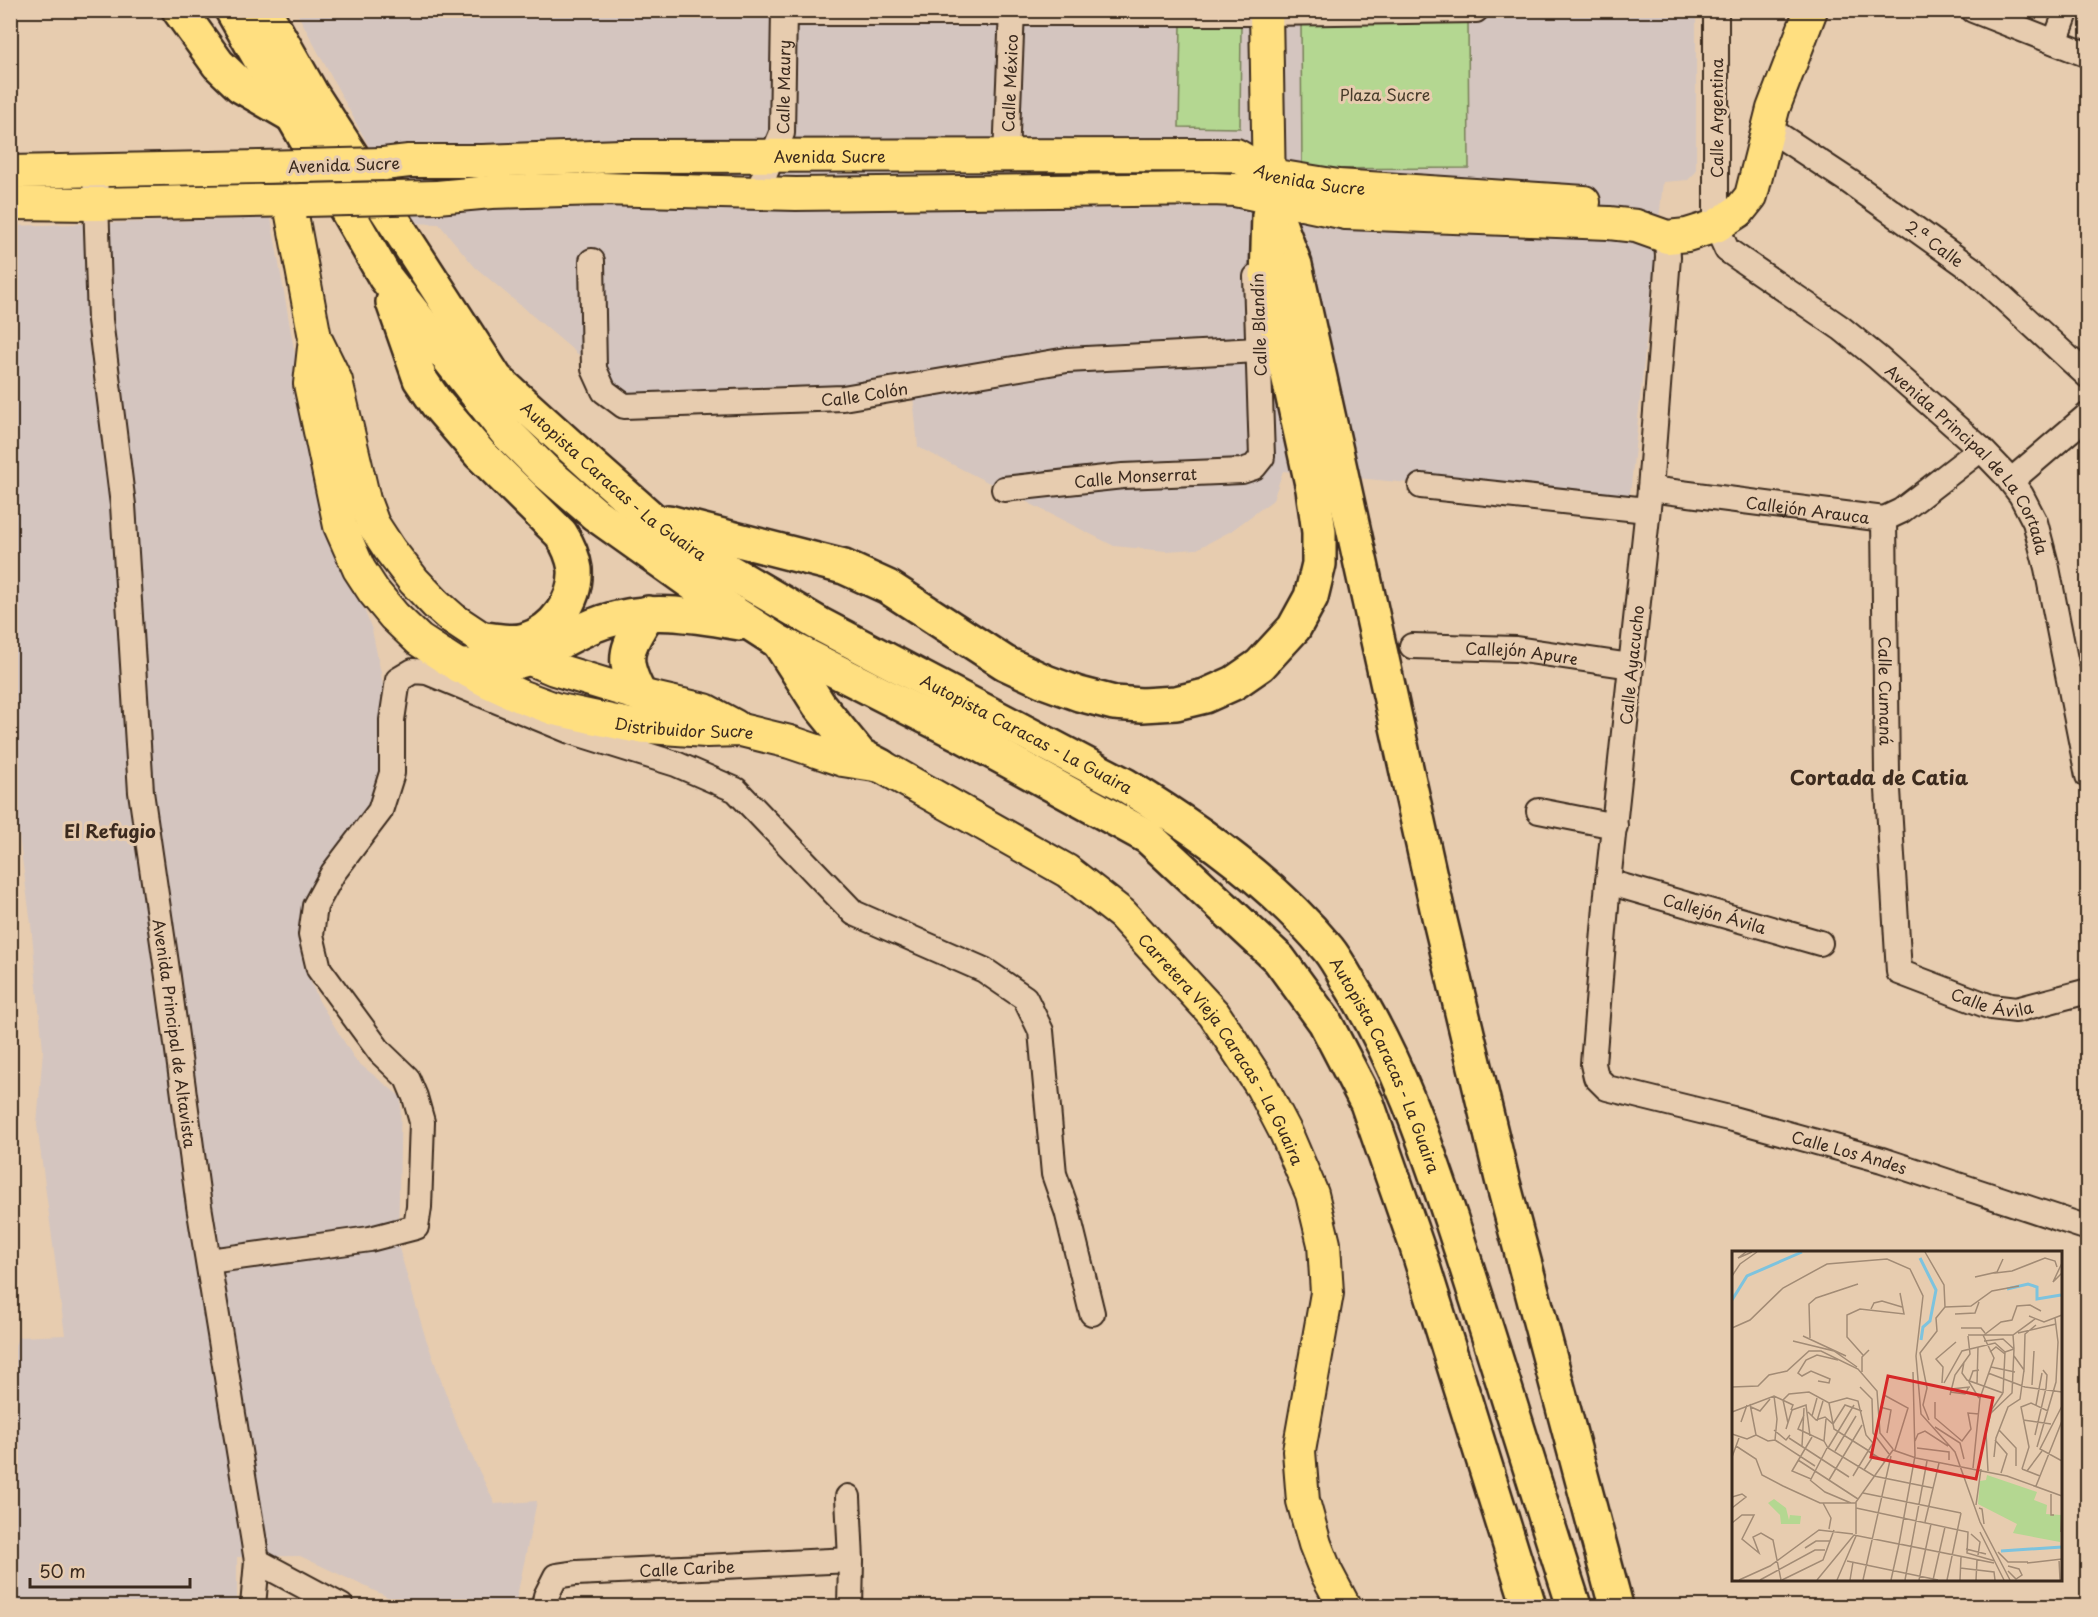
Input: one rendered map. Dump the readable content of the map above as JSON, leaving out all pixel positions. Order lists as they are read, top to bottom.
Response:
{
  "streets": {
    "highway": ["Autopista Caracas - La Guaira"],
    "main road": ["Avenida Sucre", "Distribuidor Sucre", "Carretera Vieja Caracas - La Guaira"],
    "street": [
      "Calle México",
      "Calle Maury",
      "Calle Argentina",
      "2.ª Calle",
      "Calle Blandín",
      "Calle Colón",
      "Avenida Principal de La Cortada",
      "Calle Monserrat",
      "Callejón Arauca",
      "Callejón Apure",
      "Calle Ayacucho",
      "Calle Cumaná",
      "Callejón Ávila",
      "Calle Ávila",
      "Avenida Principal de Altavista",
      "Calle Los Andes",
      "Calle Caribe"
    ]
  },
  "crossings": [
    ["Calle México", "Avenida Sucre"],
    ["Calle Maury", "Avenida Sucre"],
    ["Calle Argentina", "Avenida Sucre"],
    ["Calle Argentina", "Avenida Principal de La Cortada"],
    ["Avenida Sucre", "2.ª Calle"],
    ["Avenida Sucre", "Calle Blandín"],
    ["Avenida Sucre", "Avenida Principal de La Cortada"],
    ["Avenida Sucre", "Calle Ayacucho"],
    ["Avenida Sucre", "Distribuidor Sucre"],
    ["Avenida Sucre", "Avenida Principal de Altavista"],
    ["Calle Blandín", "Calle Colón"],
    ["Calle Blandín", "Calle Monserrat"],
    ["Avenida Principal de La Cortada", "Callejón Arauca"],
    ["Callejón Arauca", "Calle Ayacucho"],
    ["Callejón Arauca", "Calle Cumaná"],
    ["Callejón Apure", "Calle Ayacucho"],
    ["Calle Ayacucho", "Callejón Ávila"],
    ["Calle Ayacucho", "Calle Los Andes"],
    ["Calle Cumaná", "Calle Ávila"],
    ["Distribuidor Sucre", "Carretera Vieja Caracas - La Guaira"]
  ],
  "districts": ["Cortada de Catia", "El Refugio"],
  "parks": ["Plaza Sucre"],
  "scale_bar": "50 m"
}
